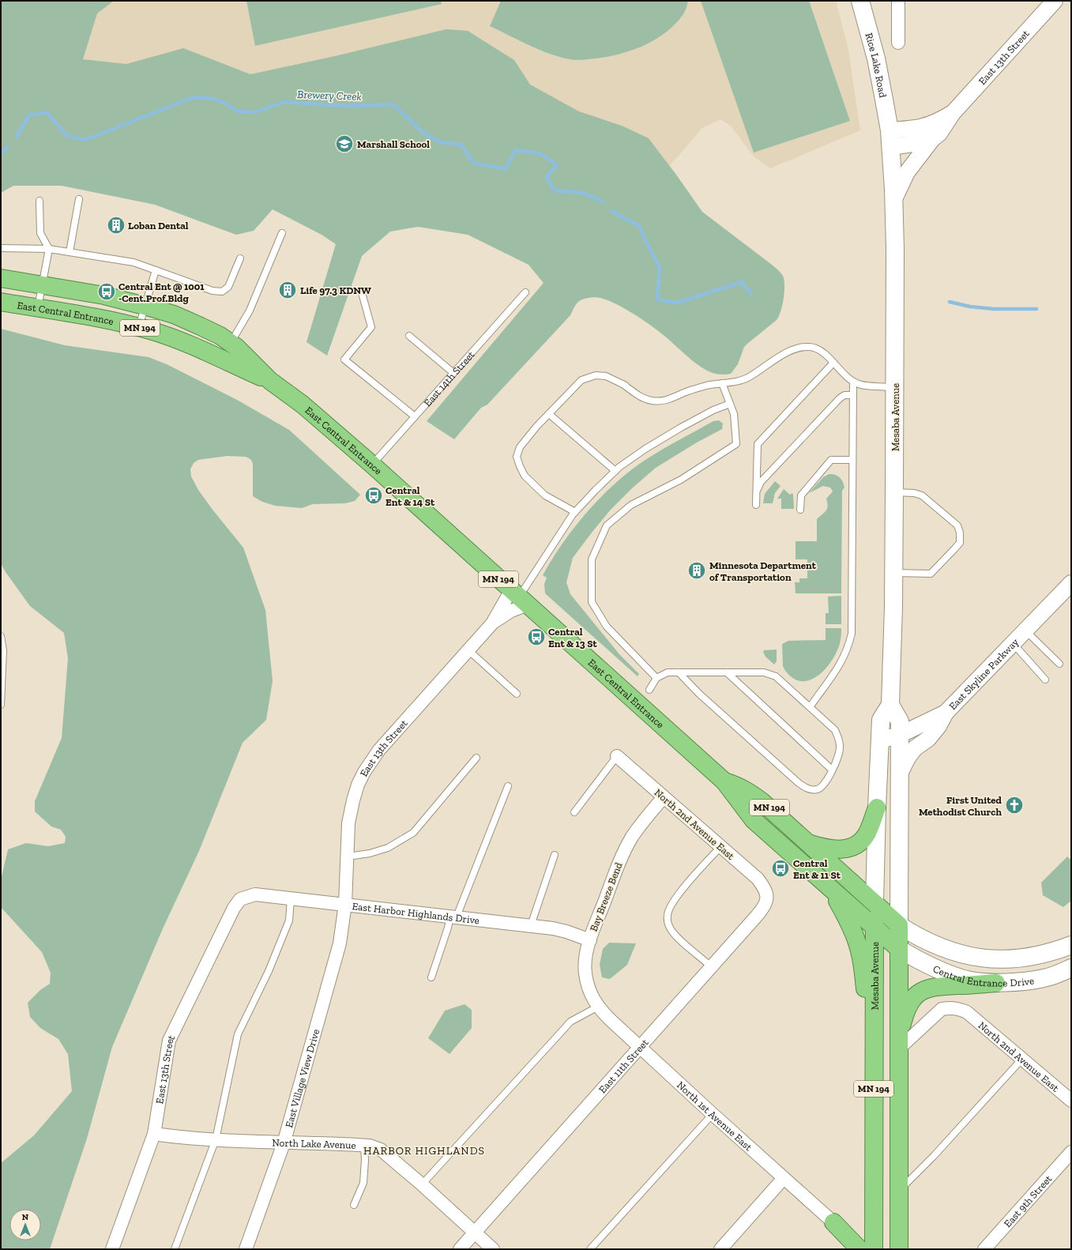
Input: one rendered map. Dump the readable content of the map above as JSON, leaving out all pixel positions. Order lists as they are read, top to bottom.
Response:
{
  "streets": {
    "highway": ["East Central Entrance", "MN 194", "Mesaba Avenue"],
    "main road": ["Rice Lake Road", "Central Entrance Drive"],
    "street": [
      "East 13th Street",
      "East Skyline Parkway",
      "North 2nd Avenue East",
      "Bay Breeze Bend",
      "East Harbor Highlands Drive",
      "East 11th Street",
      "East Village View Drive",
      "North 1st Avenue East",
      "North Lake Avenue",
      "East 9th Street"
    ],
    "lane": ["East 14th Street"]
  },
  "crossings": [
    ["East 13th Street", "Rice Lake Road"],
    ["East 13th Street", "East Central Entrance"],
    ["East 13th Street", "Mesaba Avenue"],
    ["East 13th Street", "East Harbor Highlands Drive"],
    ["East 13th Street", "East Village View Drive"],
    ["East 13th Street", "North Lake Avenue"],
    ["Rice Lake Road", "Mesaba Avenue"],
    ["East Central Entrance", "MN 194"],
    ["East Central Entrance", "East 14th Street"],
    ["East Central Entrance", "Mesaba Avenue"],
    ["East Central Entrance", "Central Entrance Drive"],
    ["MN 194", "Mesaba Avenue"],
    ["MN 194", "North 2nd Avenue East"],
    ["MN 194", "Central Entrance Drive"],
    ["Mesaba Avenue", "East Skyline Parkway"],
    ["North 2nd Avenue East", "Bay Breeze Bend"],
    ["North 2nd Avenue East", "East 11th Street"],
    ["Bay Breeze Bend", "East Harbor Highlands Drive"],
    ["Bay Breeze Bend", "North 1st Avenue East"],
    ["East Harbor Highlands Drive", "East Village View Drive"],
    ["East 11th Street", "North 1st Avenue East"],
    ["East 11th Street", "North Lake Avenue"],
    ["East Village View Drive", "North Lake Avenue"]
  ],
  "districts": ["HARBOR HIGHLANDS"],
  "water": ["Brewery Creek"],
  "places": {
    "school or university": ["Marshall School"],
    "building": ["Loban Dental", "Life 97.3 KDNW", "Minnesota Department of Transportation"],
    "bus stop": [
      "Central Ent @ 1001 -Cent.Prof.Bldg",
      "Central Ent & 14 St",
      "Central Ent & 13 St",
      "Central Ent & 11 St"
    ],
    "church": ["First United Methodist Church"]
  },
  "north": "top"
}
